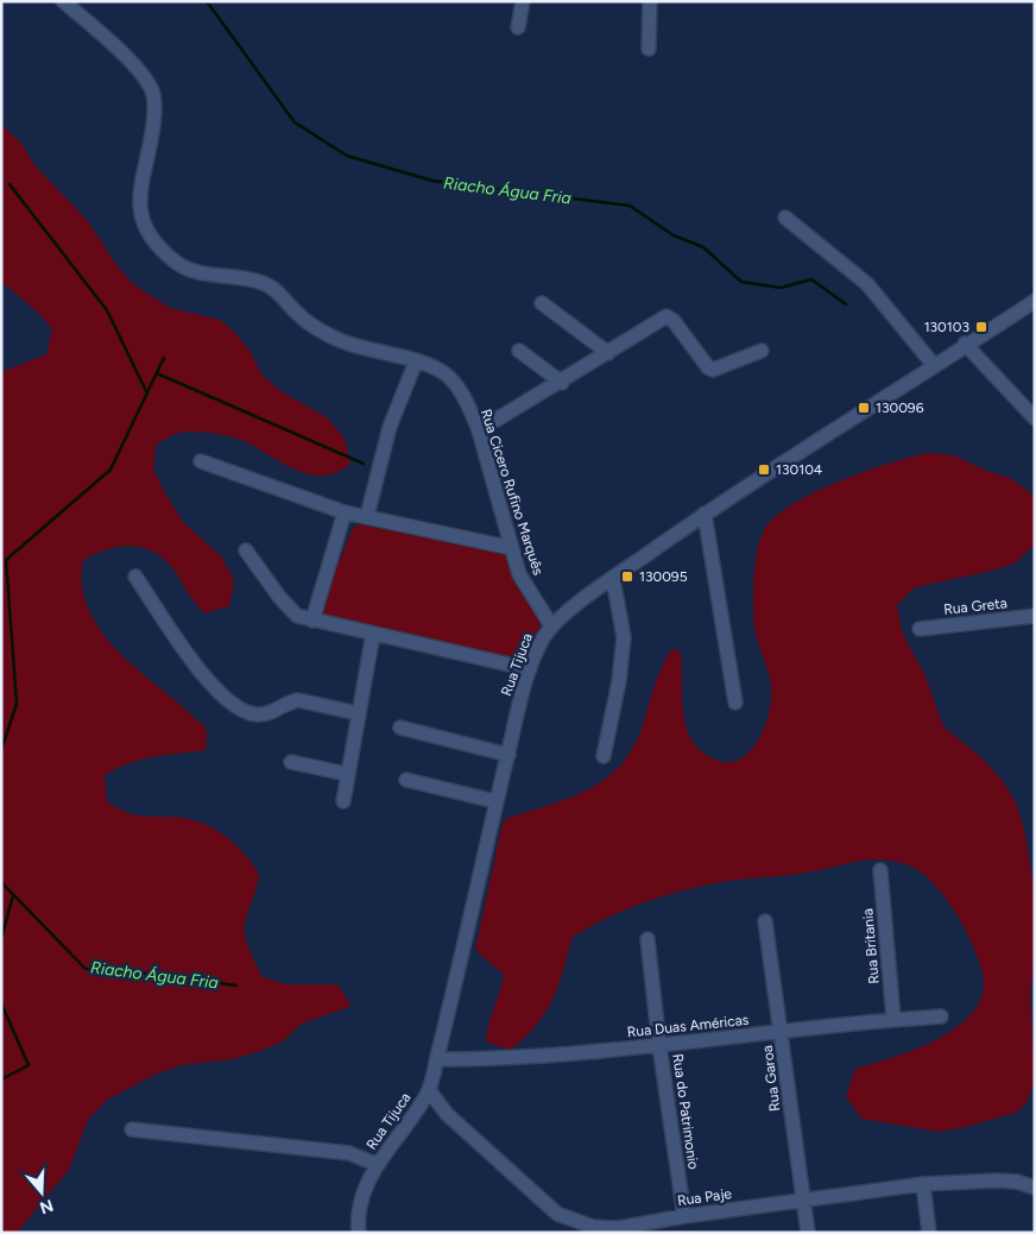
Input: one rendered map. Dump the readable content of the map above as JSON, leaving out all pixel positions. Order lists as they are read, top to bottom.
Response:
{
  "streets": {
    "street": [
      "Rua Cicero Rufino Marquês",
      "Rua Greta",
      "Rua Tijuca",
      "Rua Britania",
      "Rua Duas Américas",
      "Rua Garoa",
      "Rua do Patrimonio",
      "Rua Paje"
    ]
  },
  "crossings": [
    ["Rua Cicero Rufino Marquês", "Rua Tijuca"],
    ["Rua Tijuca", "Rua Duas Américas"],
    ["Rua Tijuca", "Rua Paje"],
    ["Rua Britania", "Rua Duas Américas"],
    ["Rua Duas Américas", "Rua Garoa"],
    ["Rua Duas Américas", "Rua do Patrimonio"],
    ["Rua Garoa", "Rua Paje"],
    ["Rua do Patrimonio", "Rua Paje"]
  ],
  "water": ["Riacho Água Fria"],
  "places": {
    "transit": [
      "130103",
      "130096",
      "130104",
      "130095"
    ]
  },
  "north": "bottom"
}
